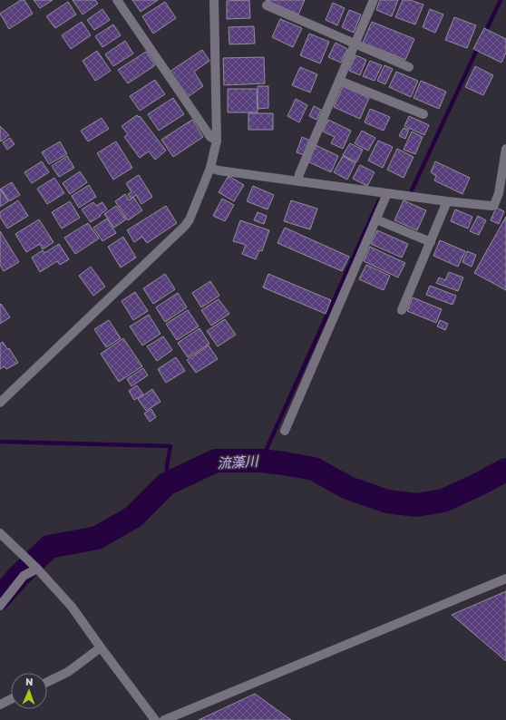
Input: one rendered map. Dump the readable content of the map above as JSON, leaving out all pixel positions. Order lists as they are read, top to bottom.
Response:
{
  "water": ["流藻川"],
  "north": "top"
}
